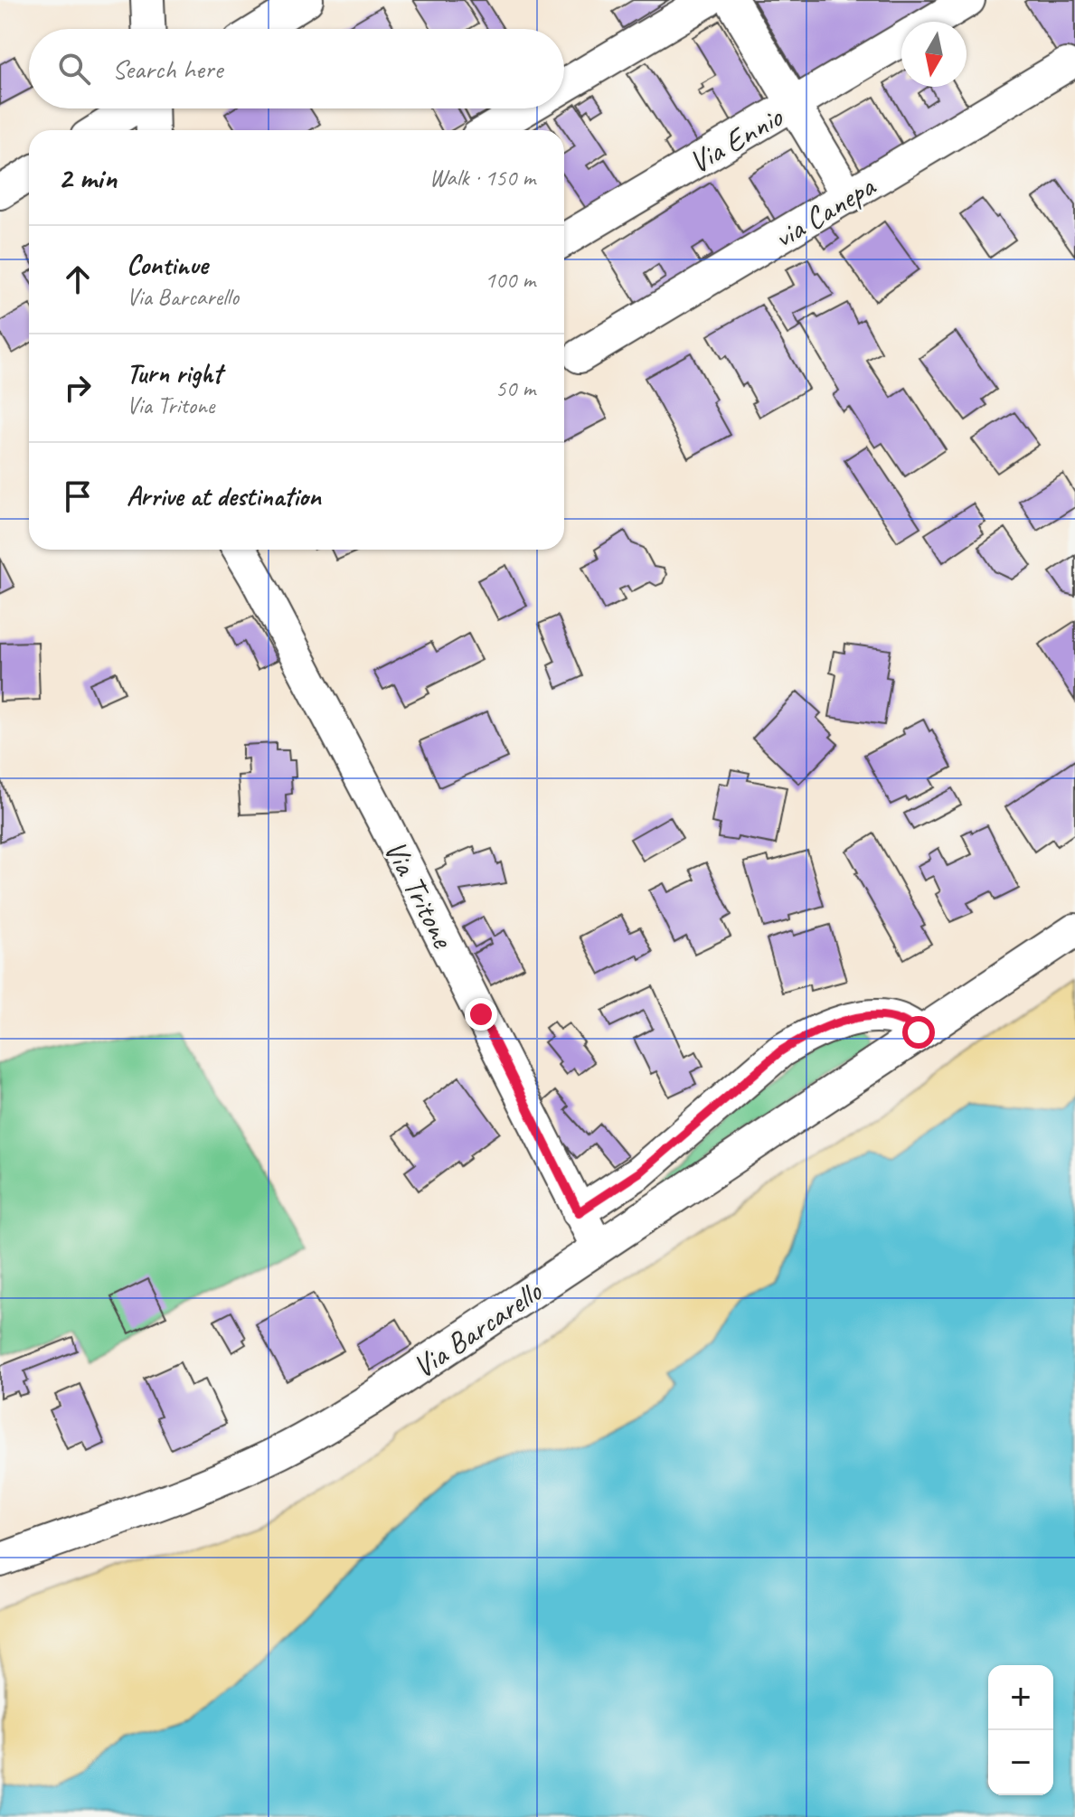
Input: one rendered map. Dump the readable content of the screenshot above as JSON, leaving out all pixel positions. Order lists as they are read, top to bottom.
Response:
{
  "streets": {
    "street": [
      "Via Ennio",
      "via Canepa",
      "Via Tritone",
      "Via Barcarello"
    ]
  },
  "crossings": [
    ["Via Tritone", "Via Barcarello"]
  ],
  "north": "bottom",
  "page": {
    "search": "Search here",
    "heading": ["2 min", "Walk · 150 m"],
    "list": [
      ["Continue", "Via Barcarello", "100 m"],
      ["Turn right", "Via Tritone", "50 m"],
      "Arrive at destination"
    ],
    "map_buttons": ["+", "−"]
  }
}
